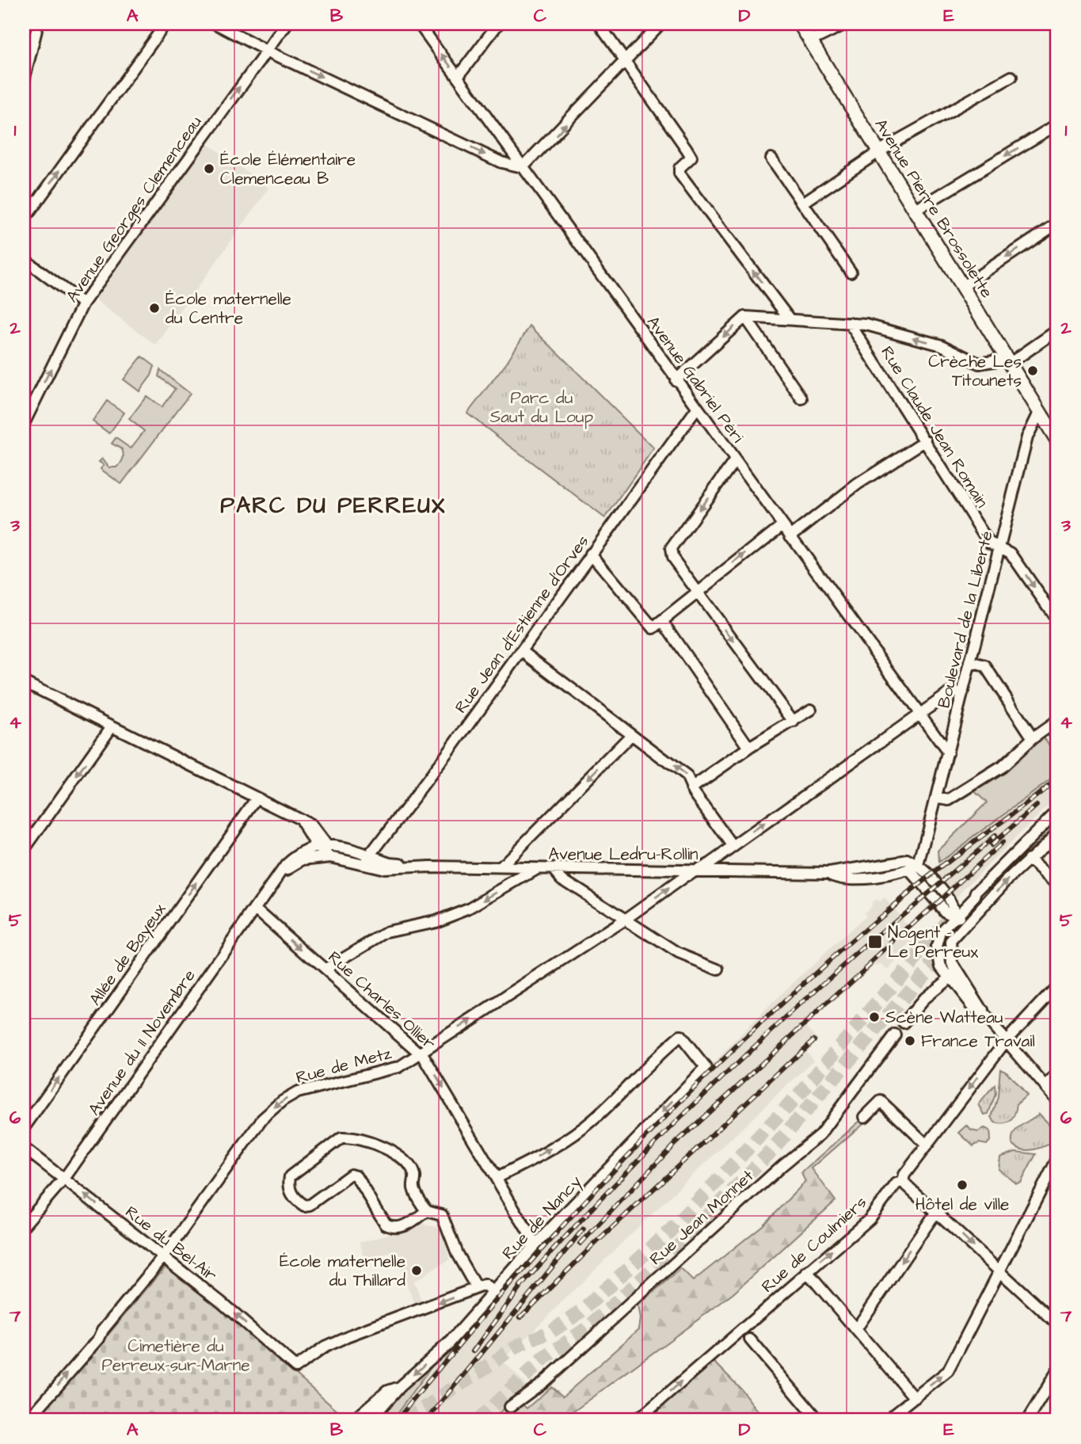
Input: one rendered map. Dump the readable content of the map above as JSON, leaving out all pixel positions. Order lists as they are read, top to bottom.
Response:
{
  "streets": {
    "main road": ["Avenue Pierre Brossolette"],
    "street": [
      "Avenue Georges Clemenceau",
      "Avenue Gabriel Péri",
      "Rue Claude Jean Romain",
      "Boulevard de la Liberté",
      "Rue Jean d'Estienne d'Orves",
      "Avenue Ledru-Rollin",
      "Allée de Bayeux",
      "Rue Charles Ollier",
      "Avenue du 11 Novembre",
      "Rue de Metz",
      "Rue de Nancy",
      "Rue Jean Monnet",
      "Rue du Bel-Air",
      "Rue de Coulmiers"
    ]
  },
  "crossings": [
    ["Avenue Pierre Brossolette", "Boulevard de la Liberté"],
    ["Avenue Gabriel Péri", "Boulevard de la Liberté"],
    ["Avenue Gabriel Péri", "Rue Jean d'Estienne d'Orves"],
    ["Avenue Gabriel Péri", "Rue de Metz"],
    ["Rue Claude Jean Romain", "Boulevard de la Liberté"],
    ["Boulevard de la Liberté", "Avenue Ledru-Rollin"],
    ["Boulevard de la Liberté", "Rue de Metz"],
    ["Rue Jean d'Estienne d'Orves", "Avenue Ledru-Rollin"],
    ["Avenue Ledru-Rollin", "Avenue du 11 Novembre"],
    ["Avenue Ledru-Rollin", "Rue de Metz"],
    ["Rue Charles Ollier", "Avenue du 11 Novembre"],
    ["Rue Charles Ollier", "Rue de Metz"],
    ["Rue Charles Ollier", "Rue de Nancy"],
    ["Avenue du 11 Novembre", "Rue du Bel-Air"],
    ["Rue de Metz", "Rue du Bel-Air"]
  ],
  "one_way": [
    "Avenue Georges Clemenceau",
    "Allée de Bayeux",
    "Rue Charles Ollier",
    "Rue du Bel-Air"
  ],
  "districts": ["PARC DU PERREUX"],
  "parks": ["Parc du Saut du Loup", "Cimetière du Perreux-sur-Marne"],
  "places": {
    "other": [
      "École Élémentaire Clemenceau B",
      "École maternelle du Centre",
      "Crèche Les Titounets",
      "Scène Watteau",
      "France Travail",
      "Hôtel de ville",
      "École maternelle du Thillard"
    ],
    "transit": ["Nogent - Le Perreux"]
  },
  "grid": {
    "columns": [
      "A",
      "B",
      "C",
      "D",
      "E"
    ],
    "rows": [
      "1",
      "2",
      "3",
      "4",
      "5",
      "6",
      "7"
    ]
  }
}
